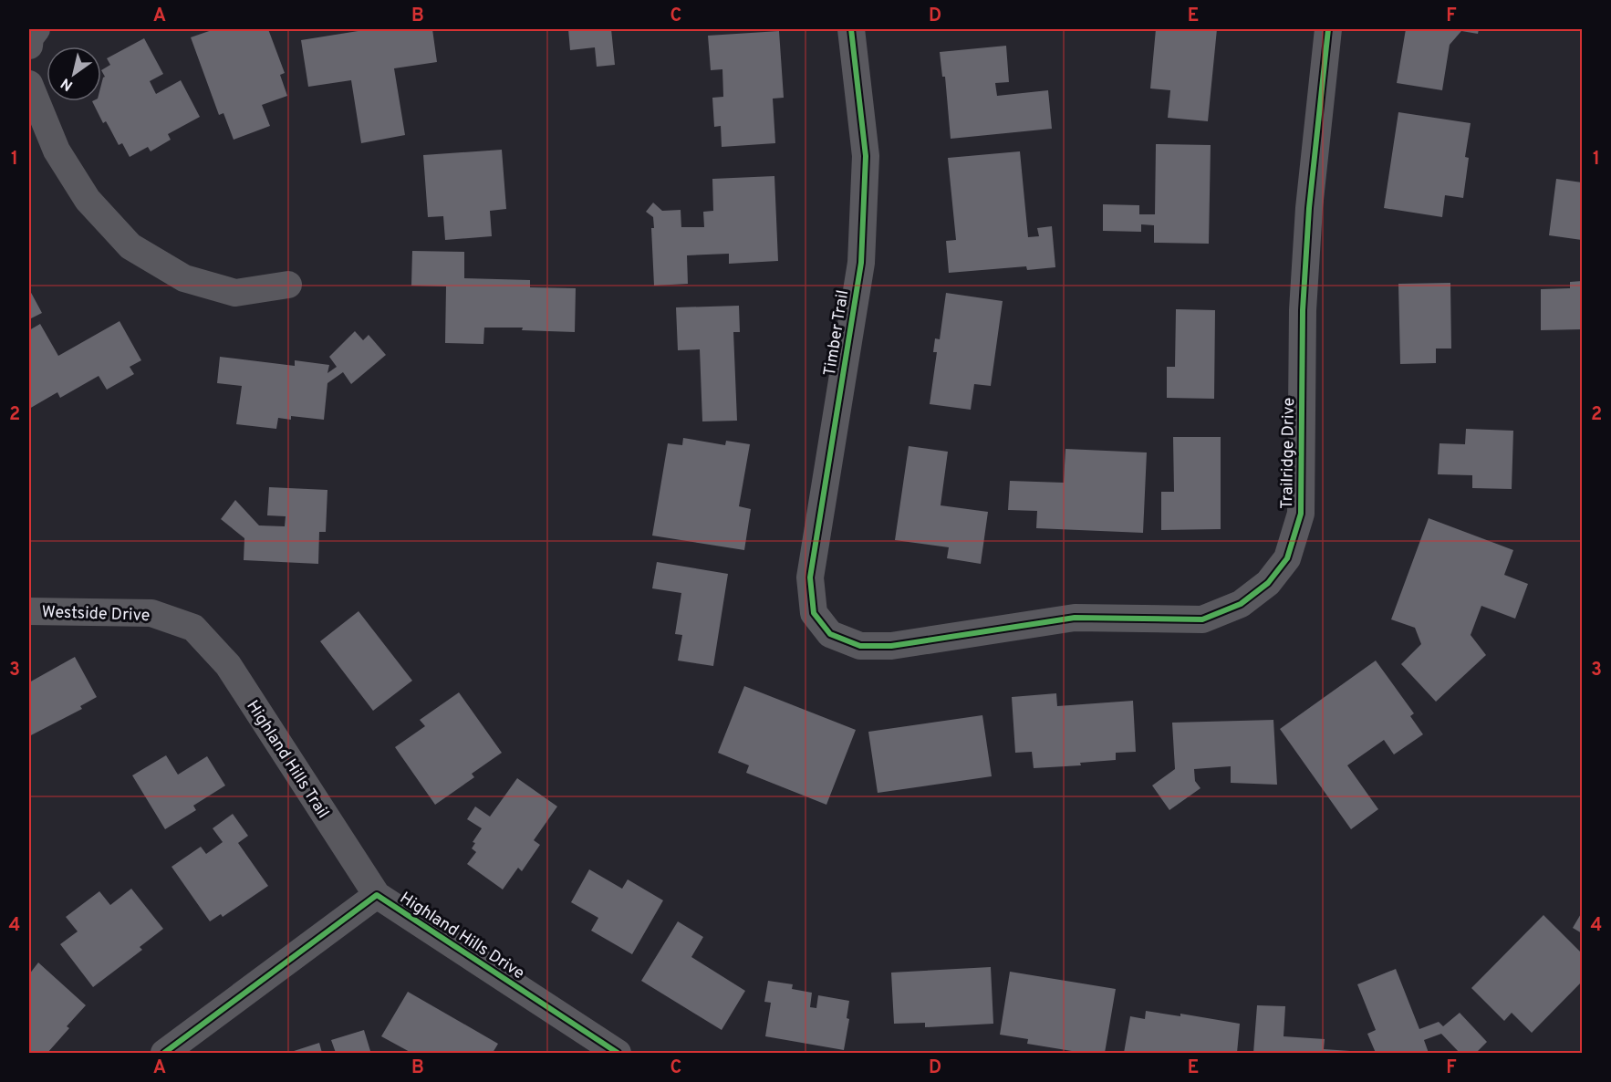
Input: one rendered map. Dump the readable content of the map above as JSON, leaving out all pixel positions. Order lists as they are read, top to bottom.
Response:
{
  "streets": {
    "street": [
      "Timber Trail",
      "Trailridge Drive",
      "Westside Drive",
      "Highland Hills Trail",
      "Highland Hills Drive"
    ]
  },
  "crossings": [
    ["Timber Trail", "Trailridge Drive"],
    ["Westside Drive", "Highland Hills Trail"],
    ["Highland Hills Trail", "Highland Hills Drive"]
  ],
  "north": "bottom left",
  "grid": {
    "columns": [
      "A",
      "B",
      "C",
      "D",
      "E",
      "F"
    ],
    "rows": [
      "1",
      "2",
      "3",
      "4"
    ]
  }
}
